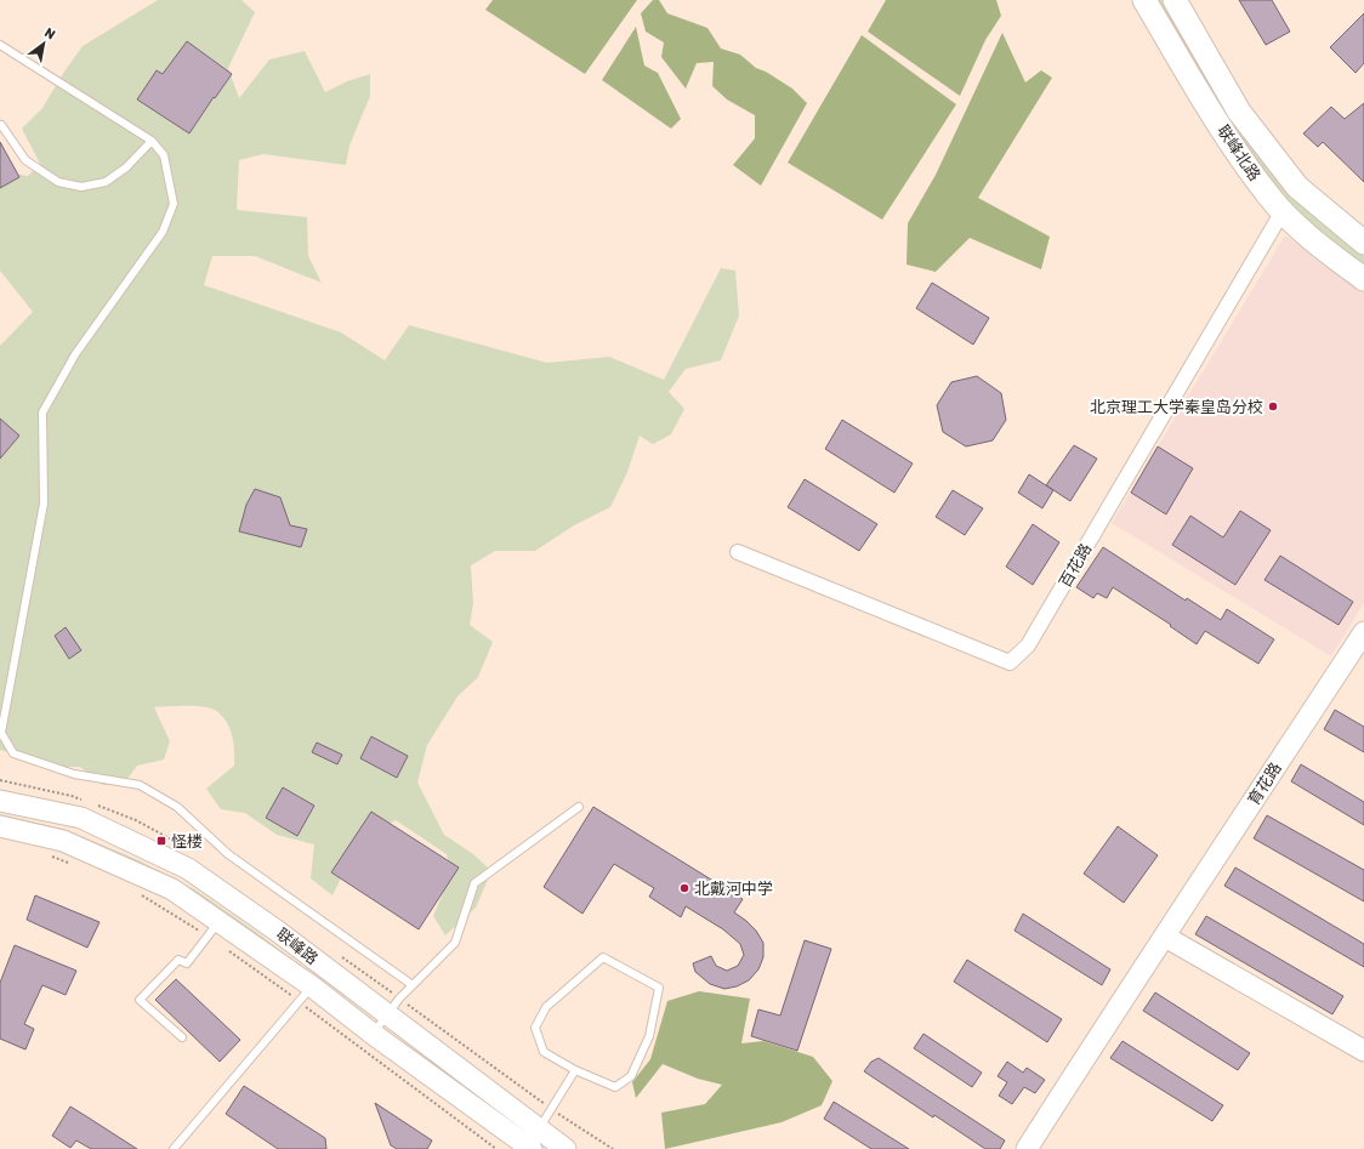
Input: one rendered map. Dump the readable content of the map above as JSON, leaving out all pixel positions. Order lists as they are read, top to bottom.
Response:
{
  "streets": {
    "main road": ["联峰北路", "育花路", "联峰路"],
    "street": ["百花路"]
  },
  "crossings": [
    ["联峰北路", "百花路"]
  ],
  "places": {
    "other": ["北京理工大学秦皇岛分校", "北戴河中学"],
    "transit": ["怪楼"]
  },
  "north": "top right"
}
